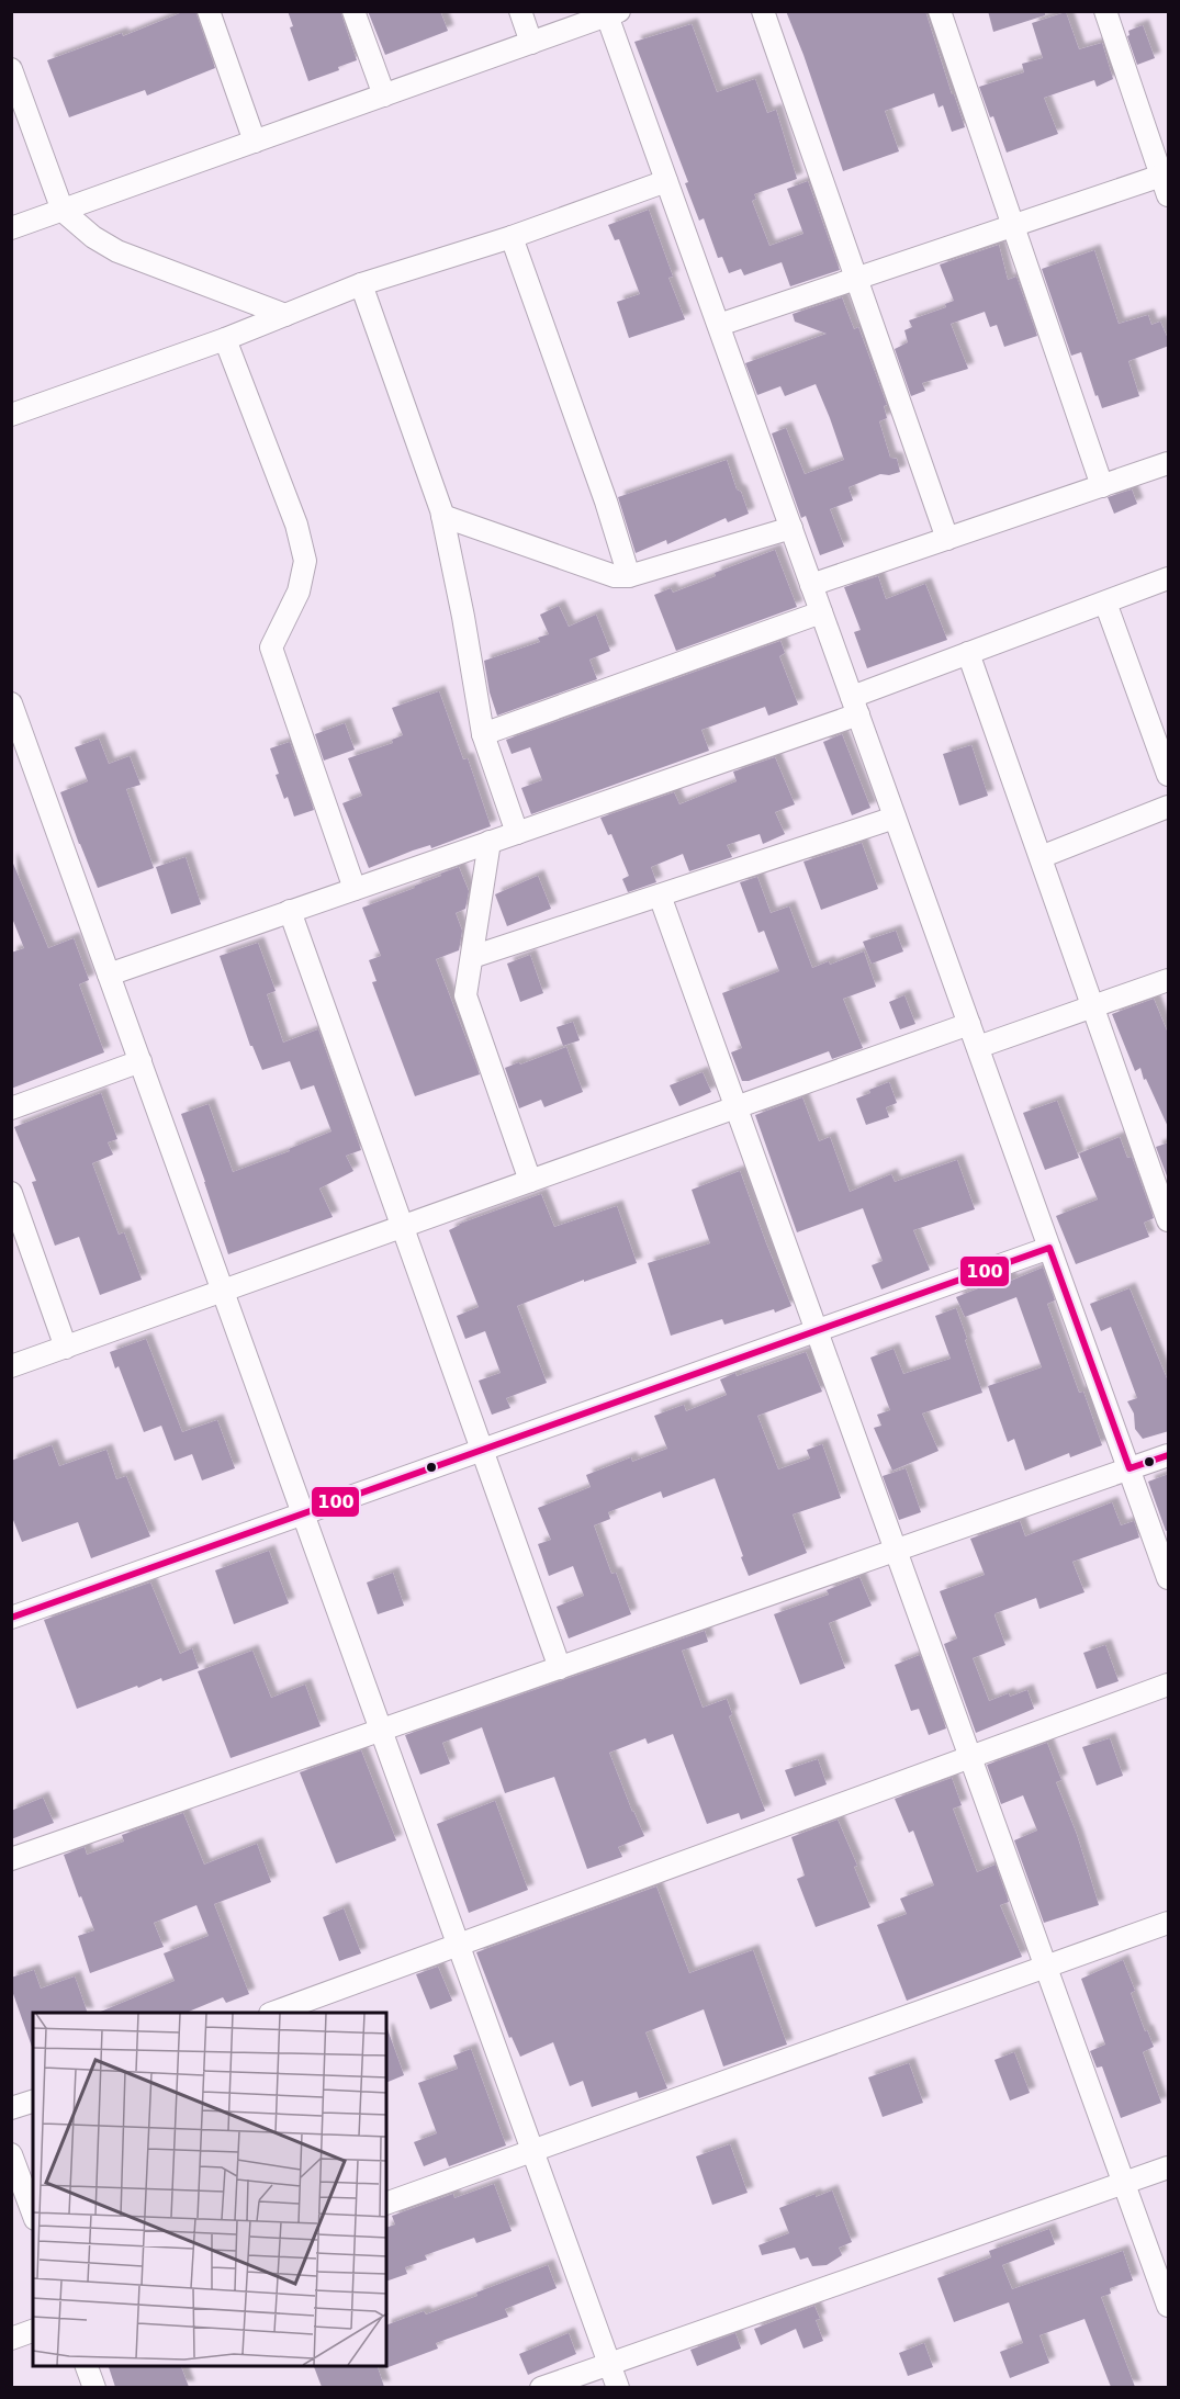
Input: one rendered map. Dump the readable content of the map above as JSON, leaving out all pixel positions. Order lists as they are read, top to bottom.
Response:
{
  "lines": ["transit line 100"]
}
